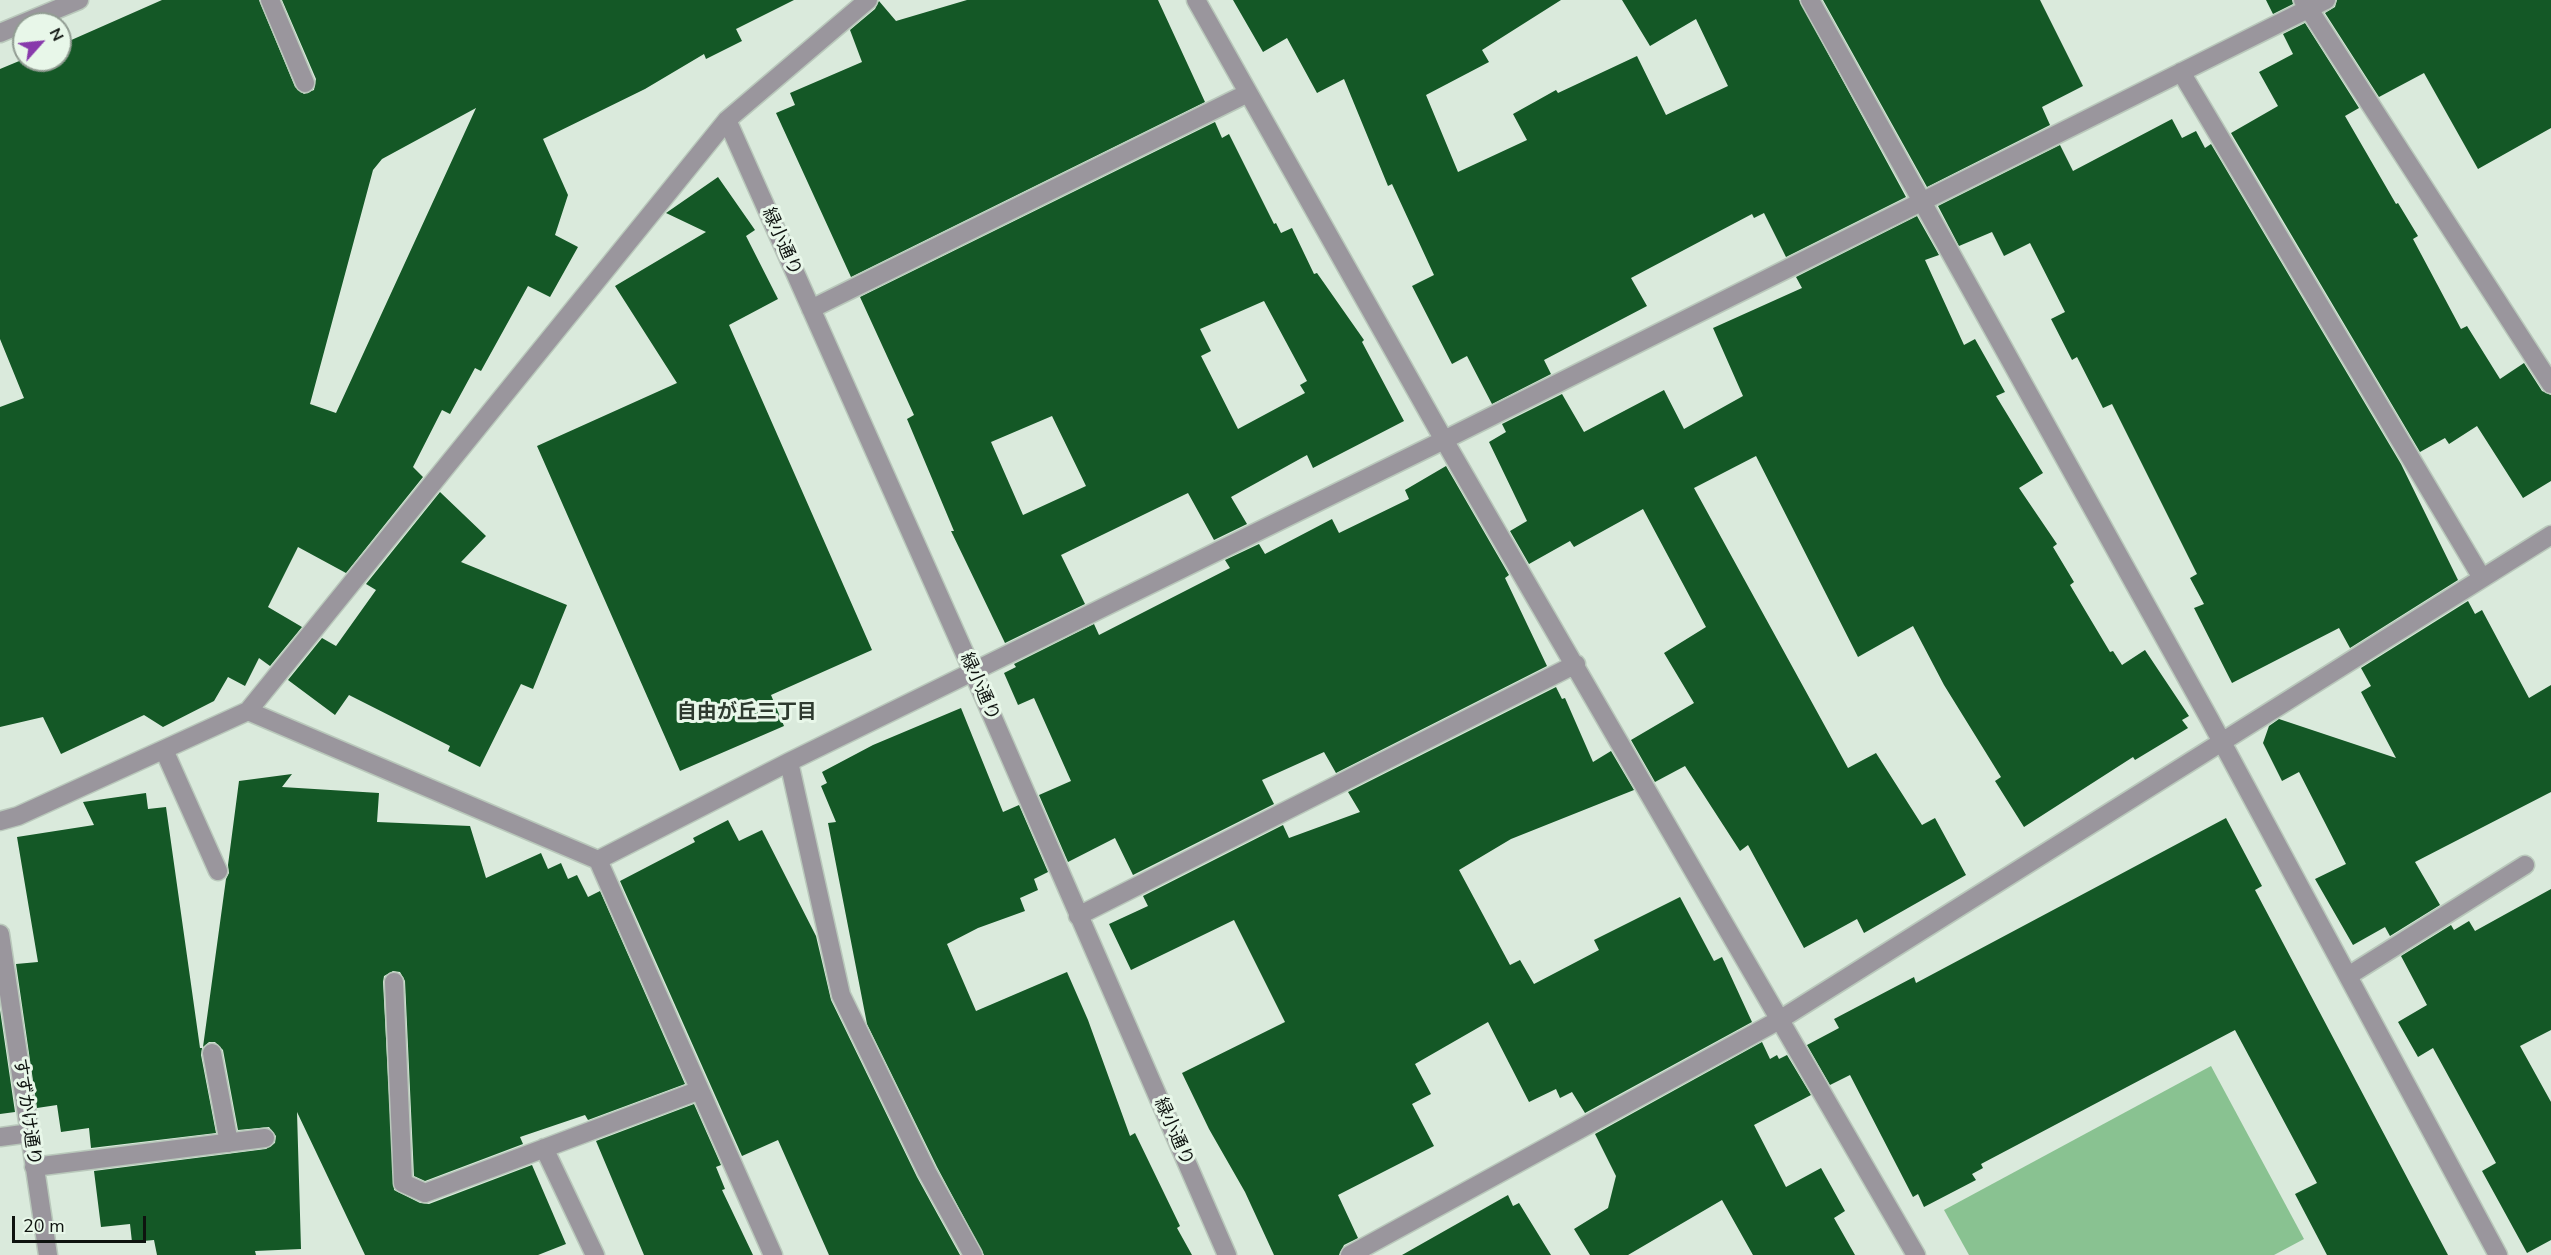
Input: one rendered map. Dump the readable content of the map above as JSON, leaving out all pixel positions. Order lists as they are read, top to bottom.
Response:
{
  "streets": {
    "street": ["緑小通り", "すずかけ通り"]
  },
  "districts": ["自由が丘三丁目"],
  "scale_bar": "20 m",
  "north": "top right"
}
